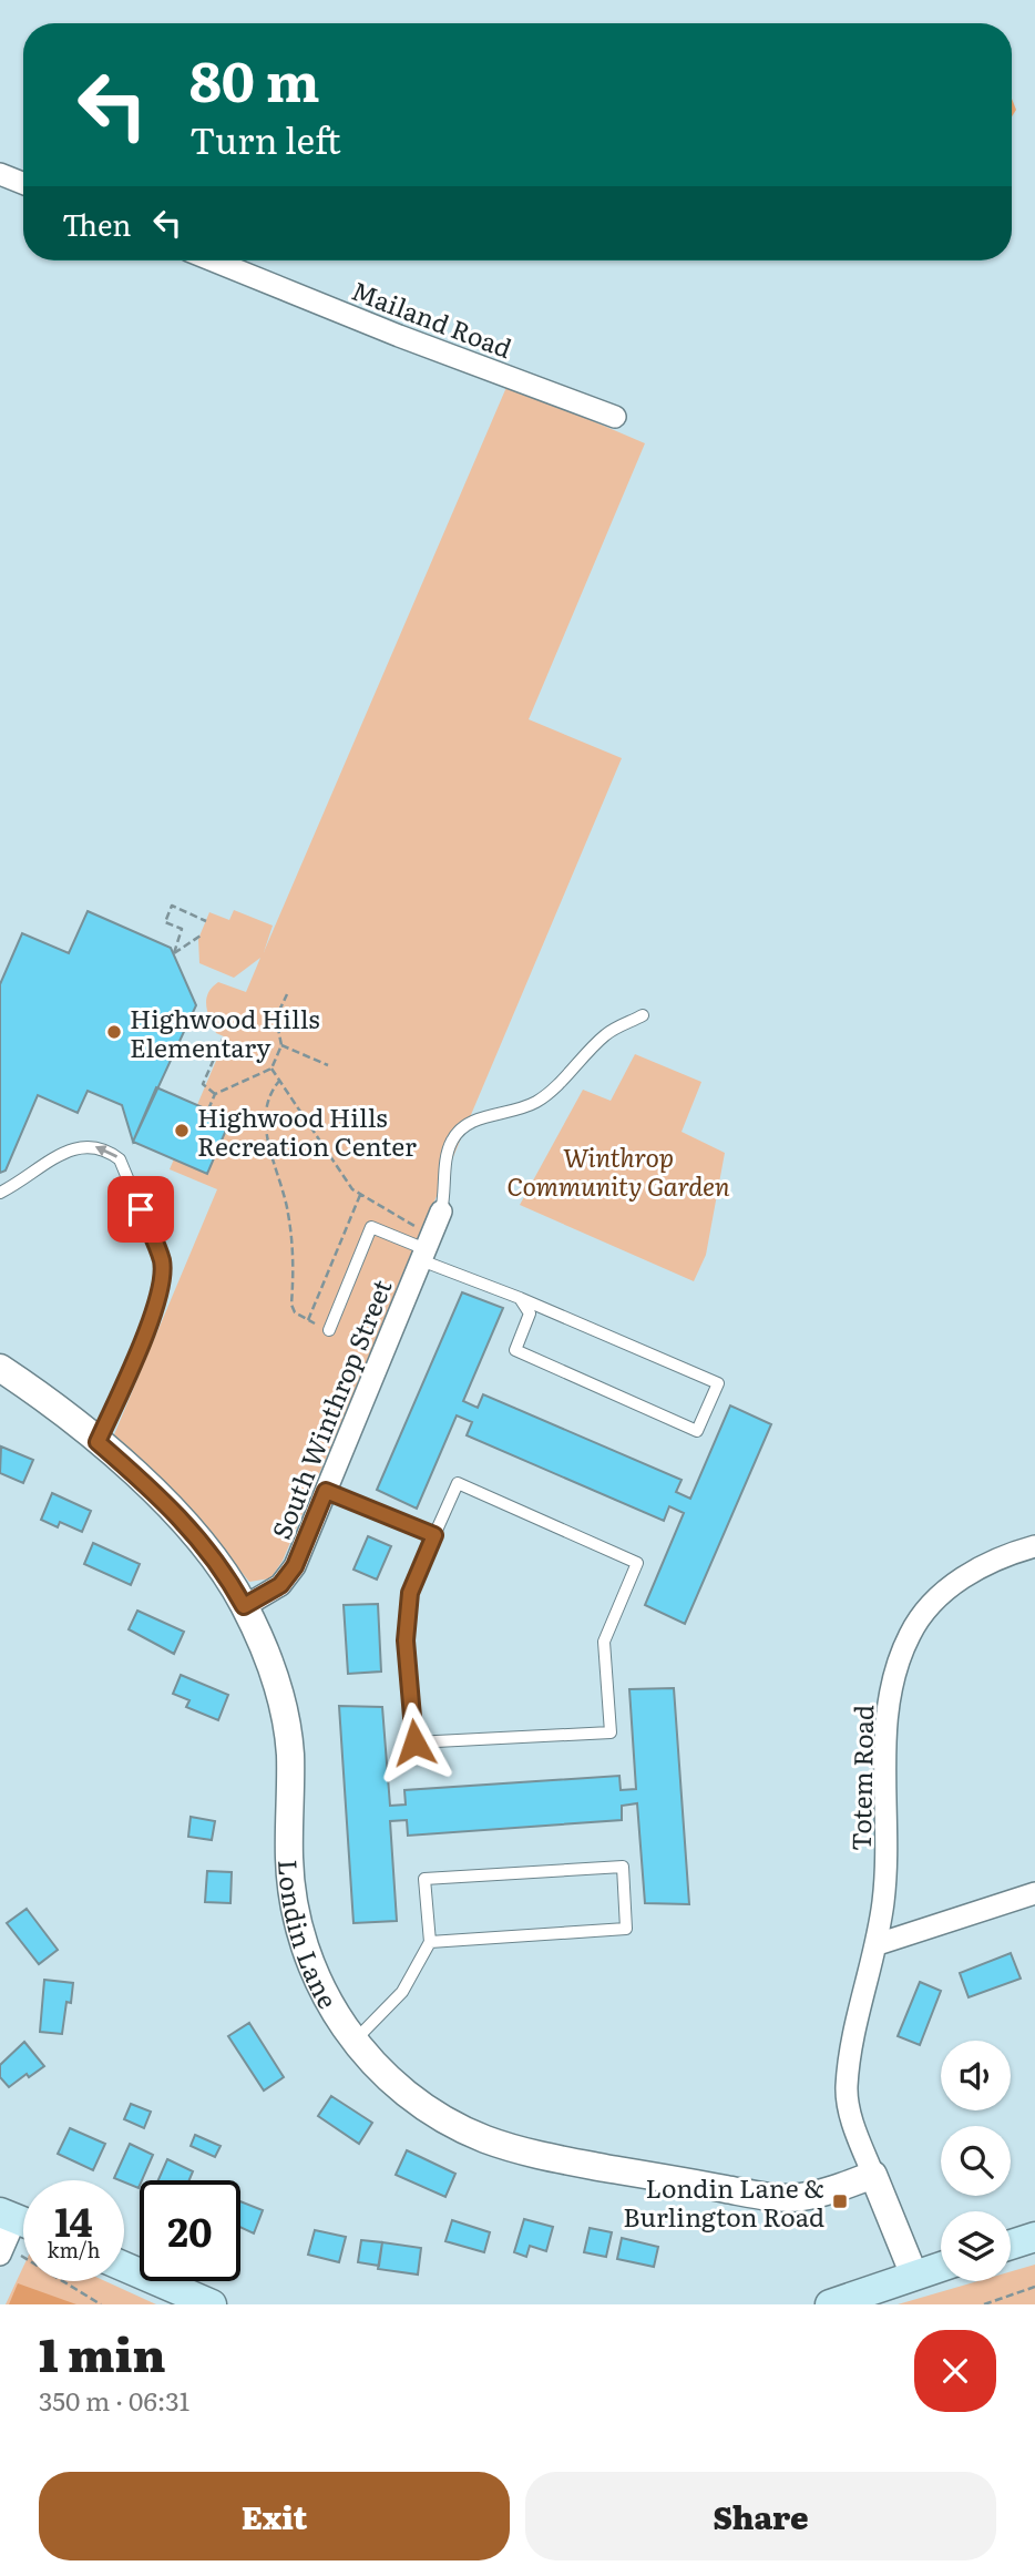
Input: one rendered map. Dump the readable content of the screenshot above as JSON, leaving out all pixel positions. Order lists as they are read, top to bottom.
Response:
{
  "streets": {
    "street": [
      "Mailand Road",
      "South Winthrop Street",
      "Totem Road",
      "Londin Lane"
    ]
  },
  "crossings": [
    ["South Winthrop Street", "Londin Lane"],
    ["Totem Road", "Londin Lane"]
  ],
  "parks": ["Winthrop Community Garden"],
  "places": {
    "other": ["Highwood Hills Elementary", "Highwood Hills Recreation Center"],
    "transit": ["Londin Lane & Burlington Road"]
  },
  "page": {
    "turn": ["80 m", "Turn left"],
    "then": "Then",
    "speed": "14 km/h",
    "limit": "20",
    "heading": ["1 min", "350 m · 06:31"],
    "buttons": ["Exit", "Share"]
  }
}
